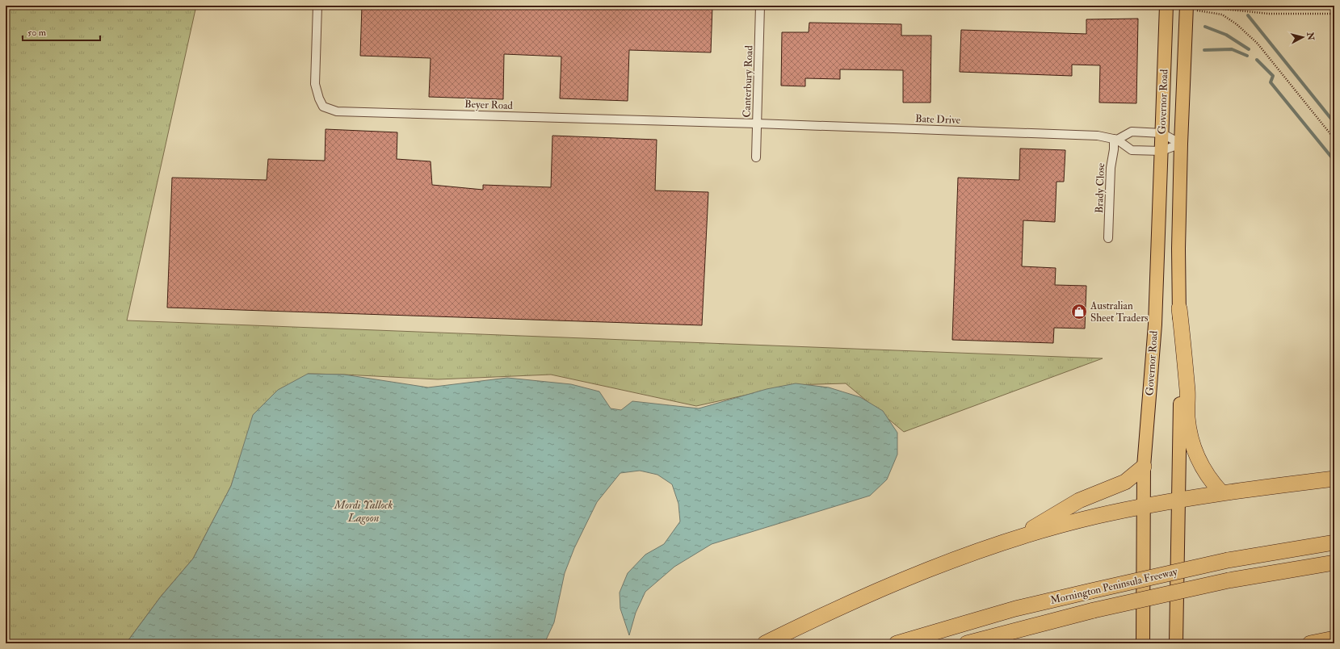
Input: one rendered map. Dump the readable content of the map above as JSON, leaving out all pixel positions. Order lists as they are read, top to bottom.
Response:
{
  "streets": {
    "highway": ["Mornington Peninsula Freeway"],
    "main road": ["Governor Road"],
    "street": [
      "Canterbury Road",
      "Beyer Road",
      "Bate Drive",
      "Brady Close"
    ]
  },
  "crossings": [
    ["Canterbury Road", "Beyer Road"],
    ["Canterbury Road", "Bate Drive"],
    ["Governor Road", "Bate Drive"],
    ["Beyer Road", "Bate Drive"],
    ["Bate Drive", "Brady Close"]
  ],
  "water": ["Mordi Yallock Lagoon"],
  "places": {
    "shop": ["Australian Sheet Traders"]
  },
  "scale_bar": "50 m",
  "north": "right"
}
